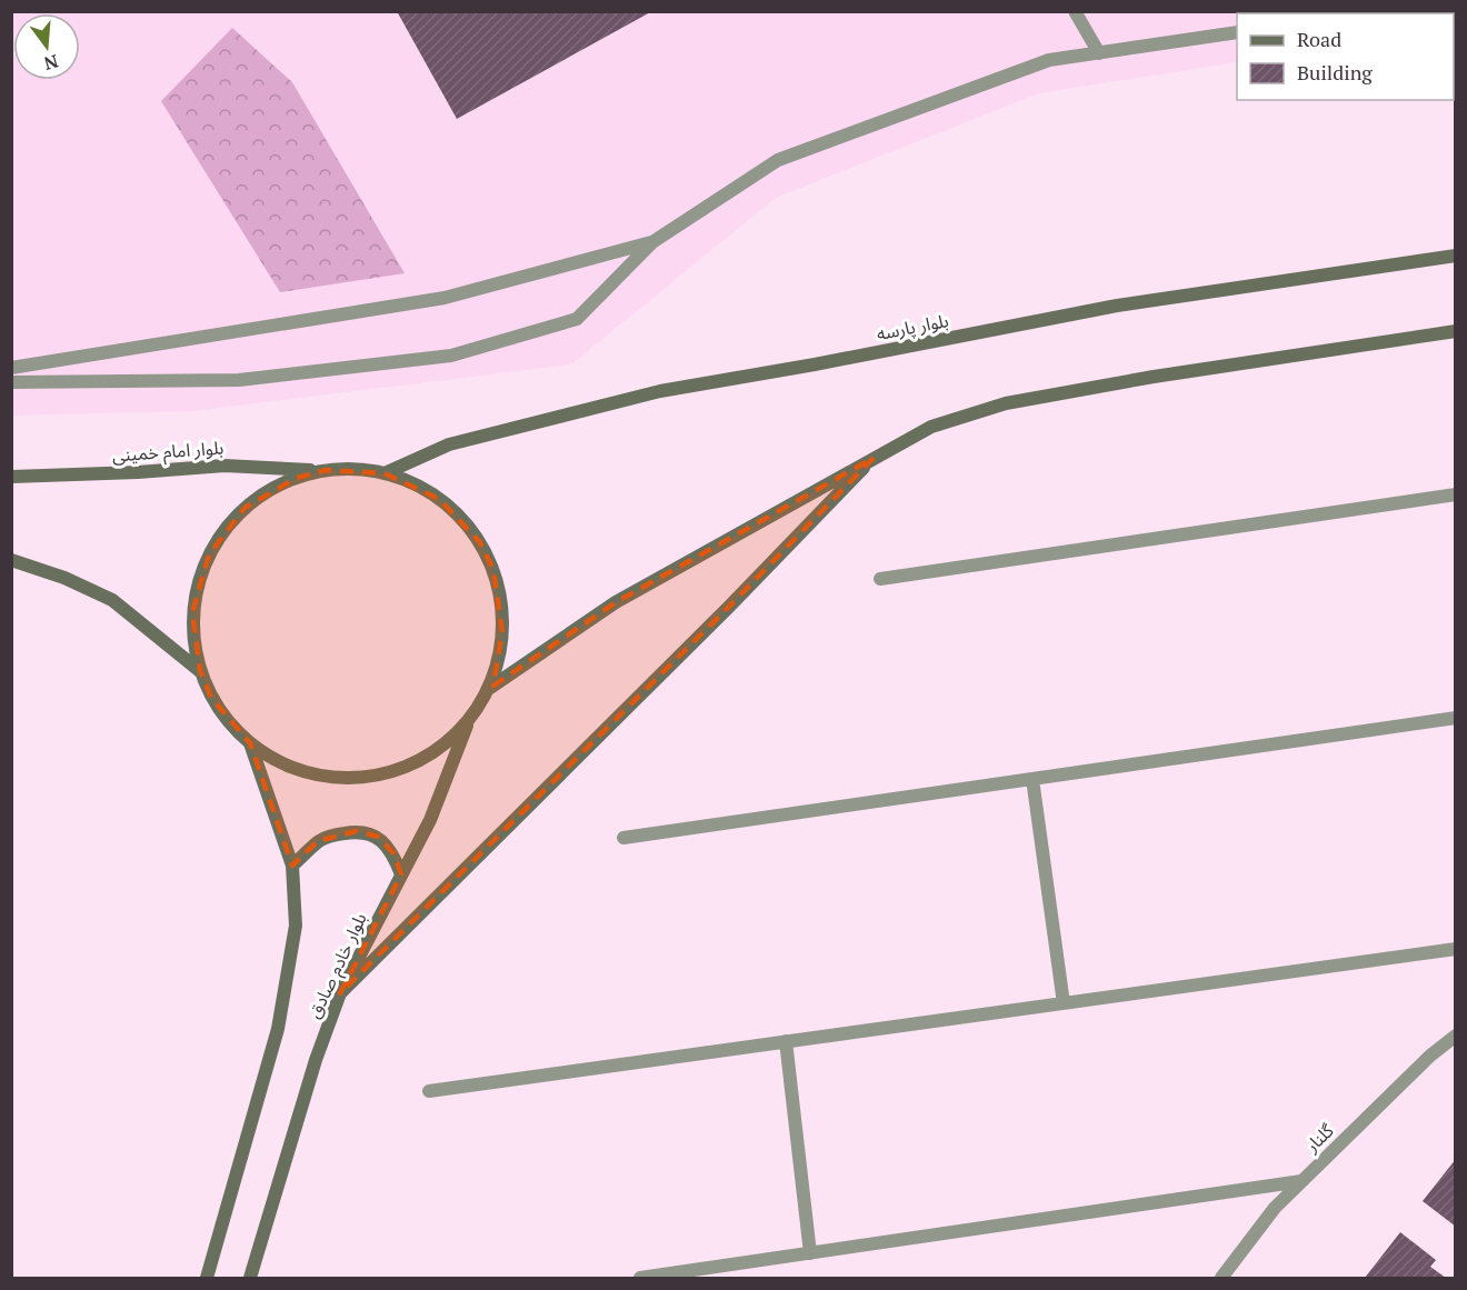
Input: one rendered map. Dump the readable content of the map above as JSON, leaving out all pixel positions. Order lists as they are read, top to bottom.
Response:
{
  "streets": {
    "main road": ["بلوار پارسه", "بلوار امام خمینی", "بلوار خادم صادق"],
    "street": ["گلنار"]
  },
  "legend": ["Road", "Building"],
  "north": "bottom"
}
